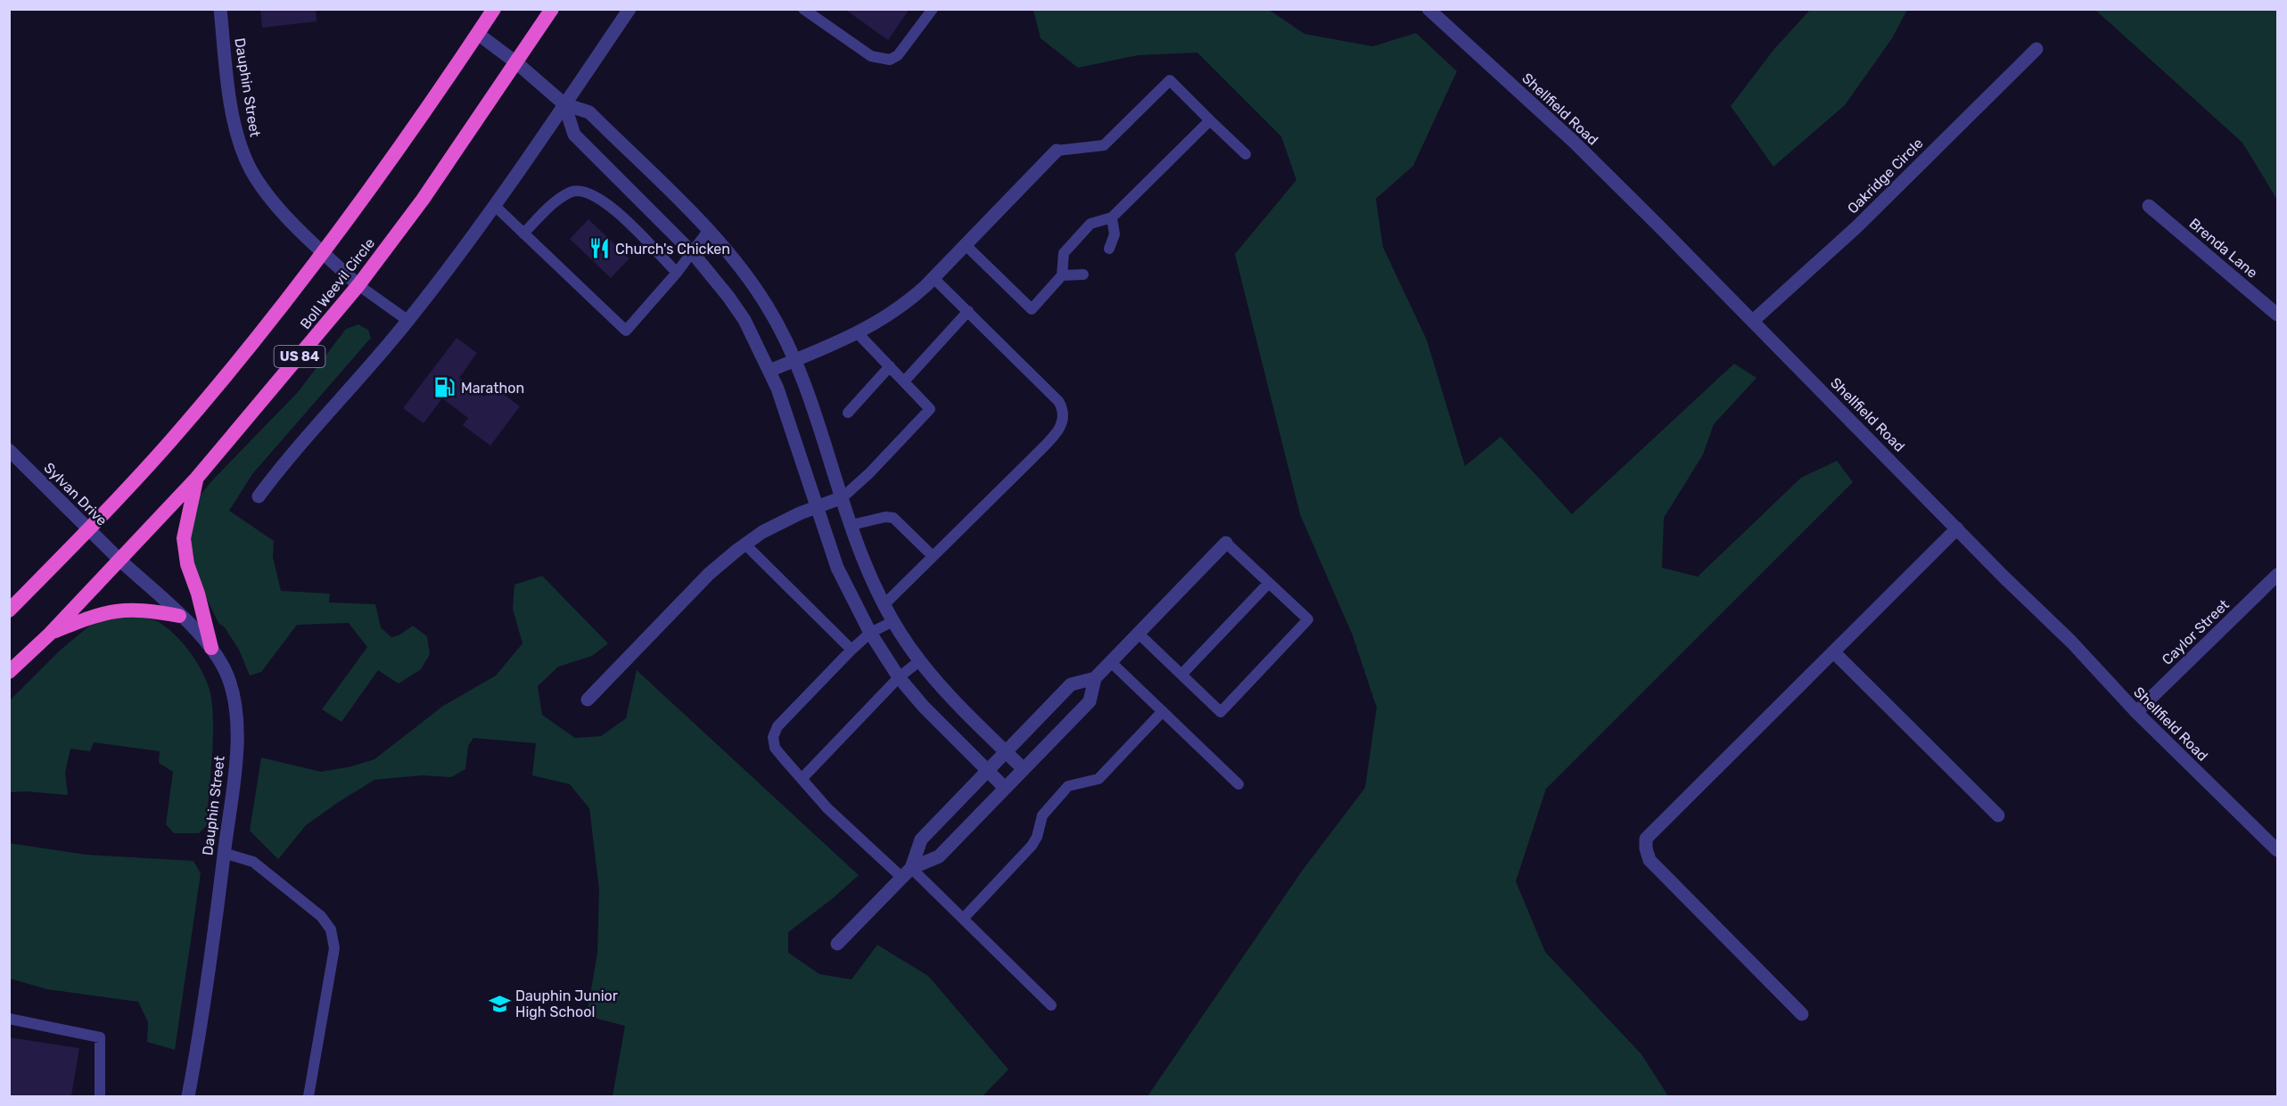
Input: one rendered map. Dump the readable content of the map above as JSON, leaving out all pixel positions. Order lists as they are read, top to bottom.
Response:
{
  "streets": {
    "highway": ["Boll Weevil Circle", "US 84"],
    "street": [
      "Dauphin Street",
      "Shellfield Road",
      "Oakridge Circle",
      "Brenda Lane",
      "Sylvan Drive",
      "Caylor Street"
    ]
  },
  "crossings": [
    ["Dauphin Street", "Boll Weevil Circle"],
    ["Dauphin Street", "US 84"],
    ["Dauphin Street", "Sylvan Drive"],
    ["Shellfield Road", "Oakridge Circle"],
    ["Shellfield Road", "Caylor Street"],
    ["Boll Weevil Circle", "Sylvan Drive"],
    ["US 84", "Sylvan Drive"]
  ],
  "places": {
    "restaurant": ["Church's Chicken"],
    "fuel station": ["Marathon"],
    "school or university": ["Dauphin Junior High School"]
  }
}
